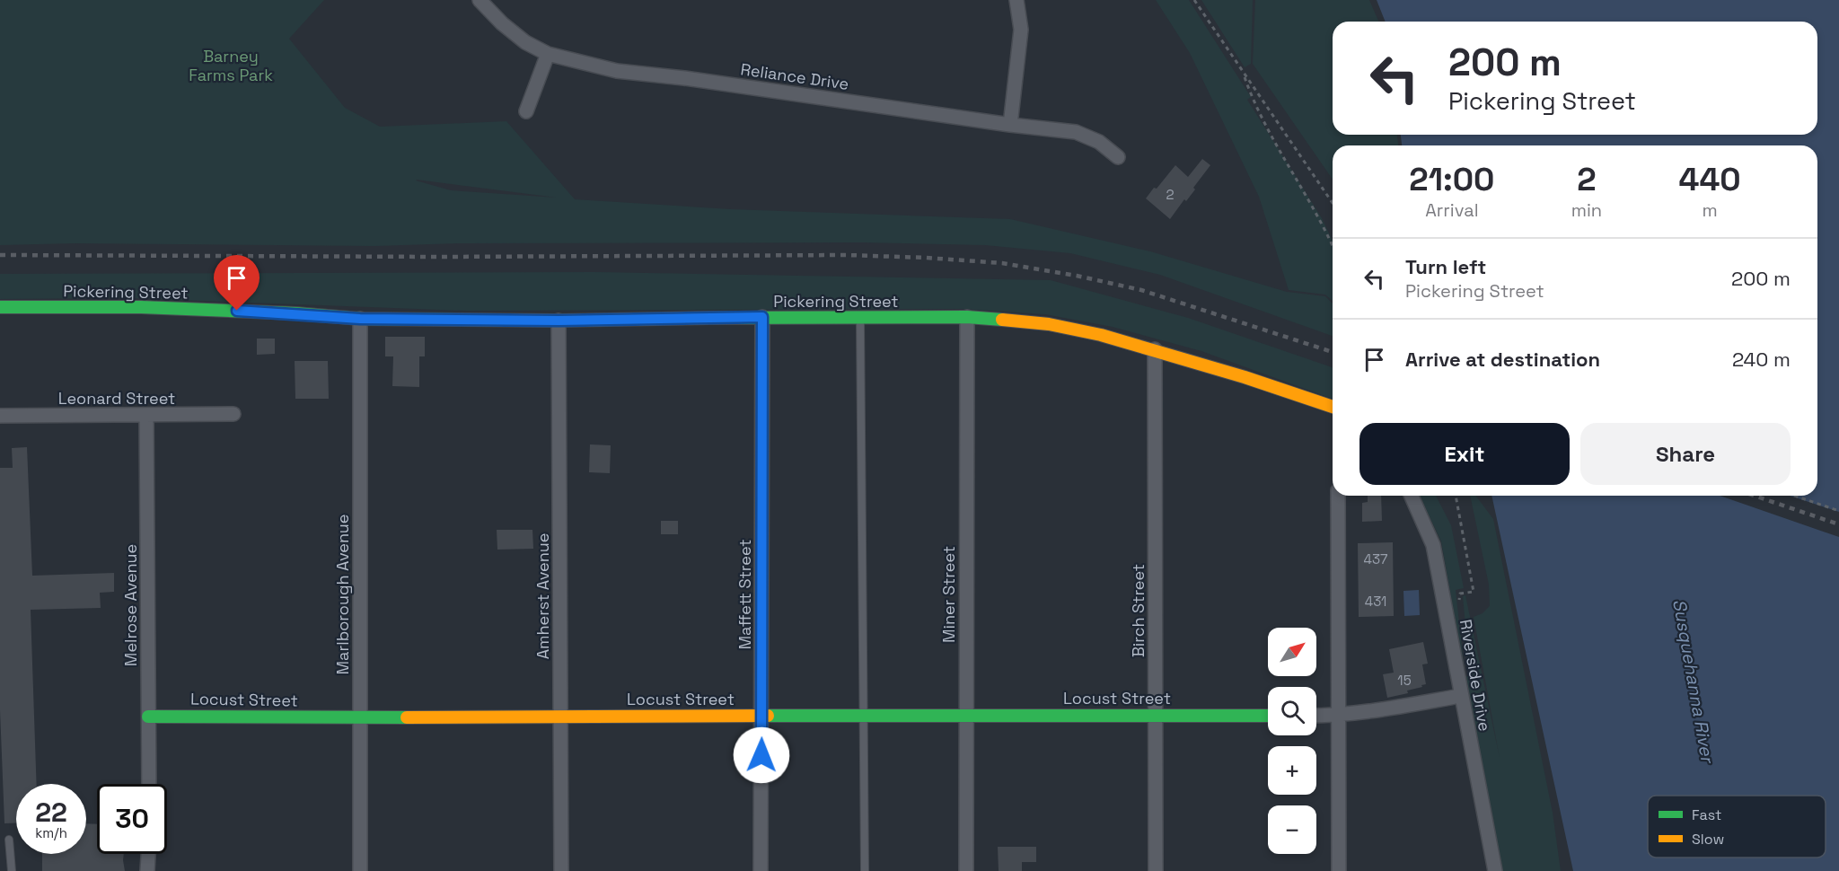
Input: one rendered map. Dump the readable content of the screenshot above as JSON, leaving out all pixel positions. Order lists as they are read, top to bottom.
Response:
{
  "streets": {
    "street": [
      "Reliance Drive",
      "Pickering Street",
      "Leonard Street",
      "Marlborough Avenue",
      "Maffett Street",
      "Miner Street",
      "Amherst Avenue",
      "Melrose Avenue",
      "Birch Street",
      "Riverside Drive",
      "Locust Street"
    ]
  },
  "crossings": [
    ["Pickering Street", "Marlborough Avenue"],
    ["Pickering Street", "Maffett Street"],
    ["Pickering Street", "Miner Street"],
    ["Pickering Street", "Amherst Avenue"],
    ["Pickering Street", "Birch Street"],
    ["Leonard Street", "Melrose Avenue"],
    ["Marlborough Avenue", "Locust Street"],
    ["Maffett Street", "Locust Street"],
    ["Miner Street", "Locust Street"],
    ["Amherst Avenue", "Locust Street"],
    ["Melrose Avenue", "Locust Street"],
    ["Birch Street", "Locust Street"]
  ],
  "water": ["Susquehanna River"],
  "parks": ["Barney Farms Park"],
  "house_numbers": [
    "2",
    "437",
    "431",
    "15"
  ],
  "legend": ["Fast", "Slow"],
  "north": "top right",
  "page": {
    "turn": ["200 m", "Pickering Street"],
    "eta": [
      "21:00",
      "Arrival",
      "2",
      "min",
      "440",
      "m"
    ],
    "list": [
      {
        "name": "Turn left",
        "note": "Pickering Street",
        "value": "200 m"
      },
      {
        "name": "Arrive at destination",
        "value": "240 m"
      }
    ],
    "buttons": ["Exit", "Share"],
    "map_buttons": ["+", "−"],
    "speed": "22 km/h",
    "limit": "30"
  }
}
